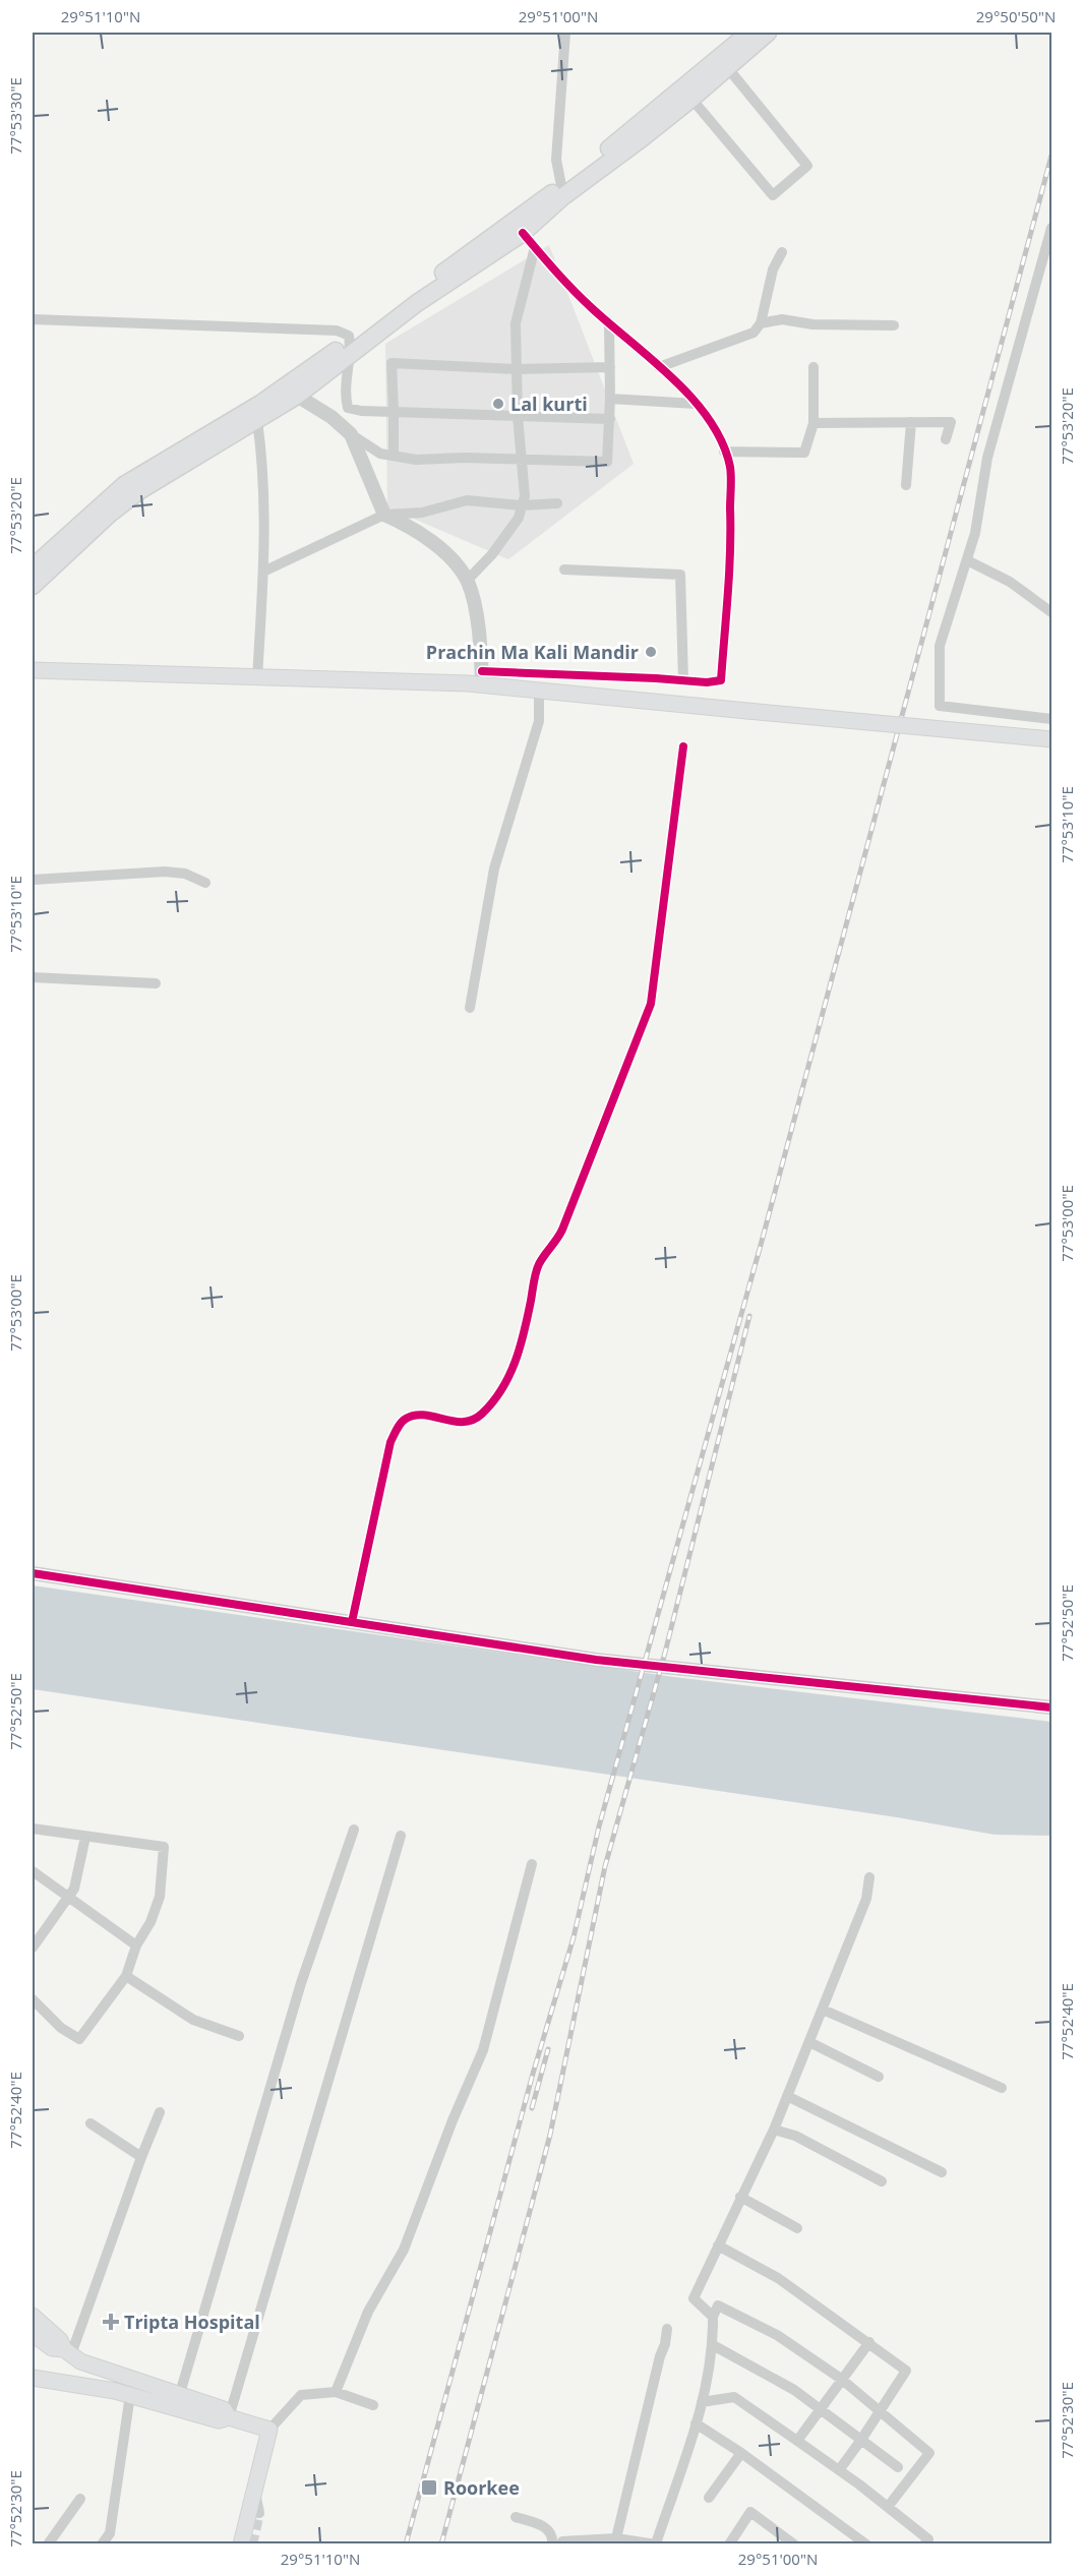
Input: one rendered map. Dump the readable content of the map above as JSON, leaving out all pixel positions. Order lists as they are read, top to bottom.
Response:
{
  "places": {
    "other": ["Lal kurti", "Prachin Ma Kali Mandir"],
    "health": ["Tripta Hospital"],
    "transit": ["Roorkee"]
  },
  "coordinates": [
    "29°51'10\"N",
    "29°51'00\"N",
    "29°50'50\"N",
    "77°53'30\"E",
    "77°53'20\"E",
    "77°53'10\"E",
    "77°53'00\"E",
    "77°52'50\"E",
    "77°52'40\"E",
    "77°52'30\"E"
  ]
}
